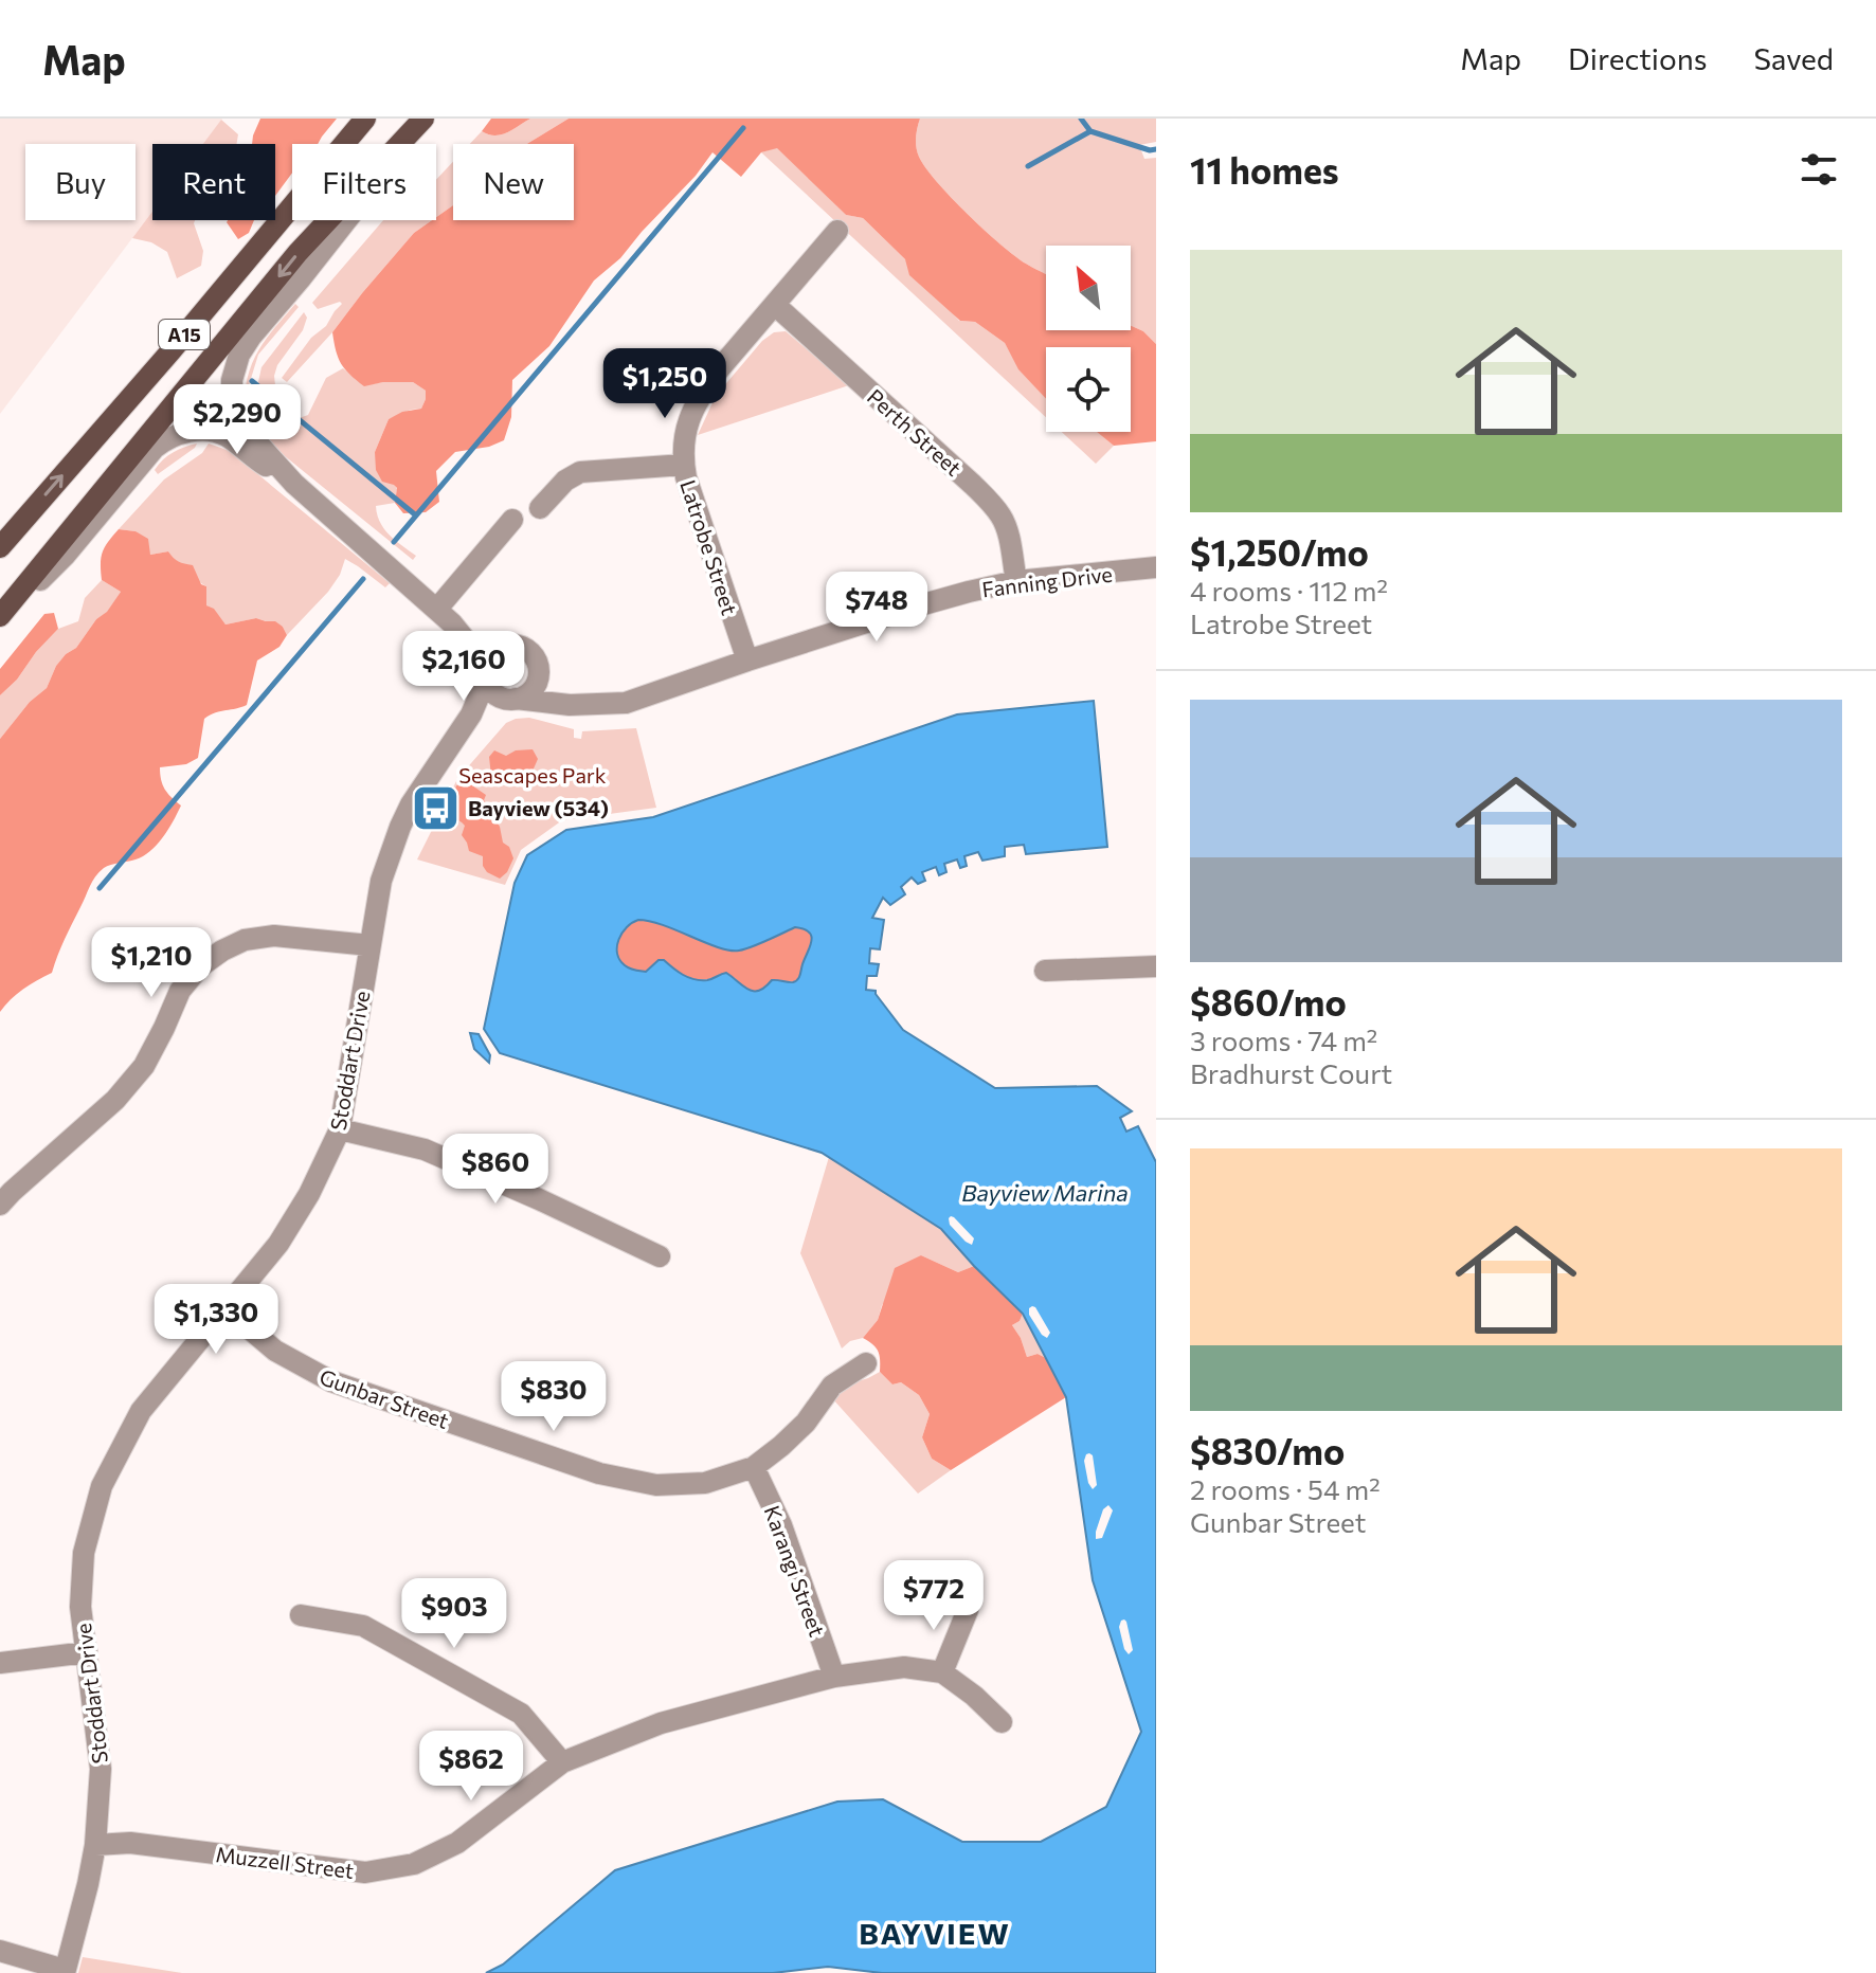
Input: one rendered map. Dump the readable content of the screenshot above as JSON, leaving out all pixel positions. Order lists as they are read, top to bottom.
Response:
{
  "streets": {
    "main road": ["A15"],
    "street": [
      "Perth Street",
      "Latrobe Street",
      "Fanning Drive",
      "Stoddart Drive",
      "Gunbar Street",
      "Karangi Street",
      "Muzzell Street"
    ]
  },
  "crossings": [
    ["Perth Street", "Latrobe Street"],
    ["Perth Street", "Fanning Drive"],
    ["Latrobe Street", "Fanning Drive"],
    ["Fanning Drive", "Stoddart Drive"],
    ["Stoddart Drive", "Gunbar Street"],
    ["Stoddart Drive", "Muzzell Street"],
    ["Gunbar Street", "Karangi Street"],
    ["Karangi Street", "Muzzell Street"]
  ],
  "districts": ["BAYVIEW"],
  "water": ["Bayview Marina"],
  "parks": ["Seascapes Park"],
  "places": {
    "bus stop": ["Bayview (534)"]
  },
  "north": "top left",
  "page": {
    "header": "Map",
    "nav": ["Map", "Directions", "Saved"],
    "heading": "11 homes",
    "chip": [
      "Buy",
      "Rent",
      "Filters",
      "New"
    ],
    "list": [
      {
        "name": "$1,250/mo",
        "note": "4 rooms · 112 m² · Latrobe Street"
      },
      {
        "name": "$860/mo",
        "note": "3 rooms · 74 m² · Bradhurst Court"
      },
      {
        "name": "$830/mo",
        "note": "2 rooms · 54 m² · Gunbar Street"
      }
    ],
    "price": [
      "$1,250",
      "$2,290",
      "$748",
      "$2,160",
      "$1,210",
      "$860",
      "$1,330",
      "$830",
      "$772",
      "$903",
      "$862"
    ]
  }
}
